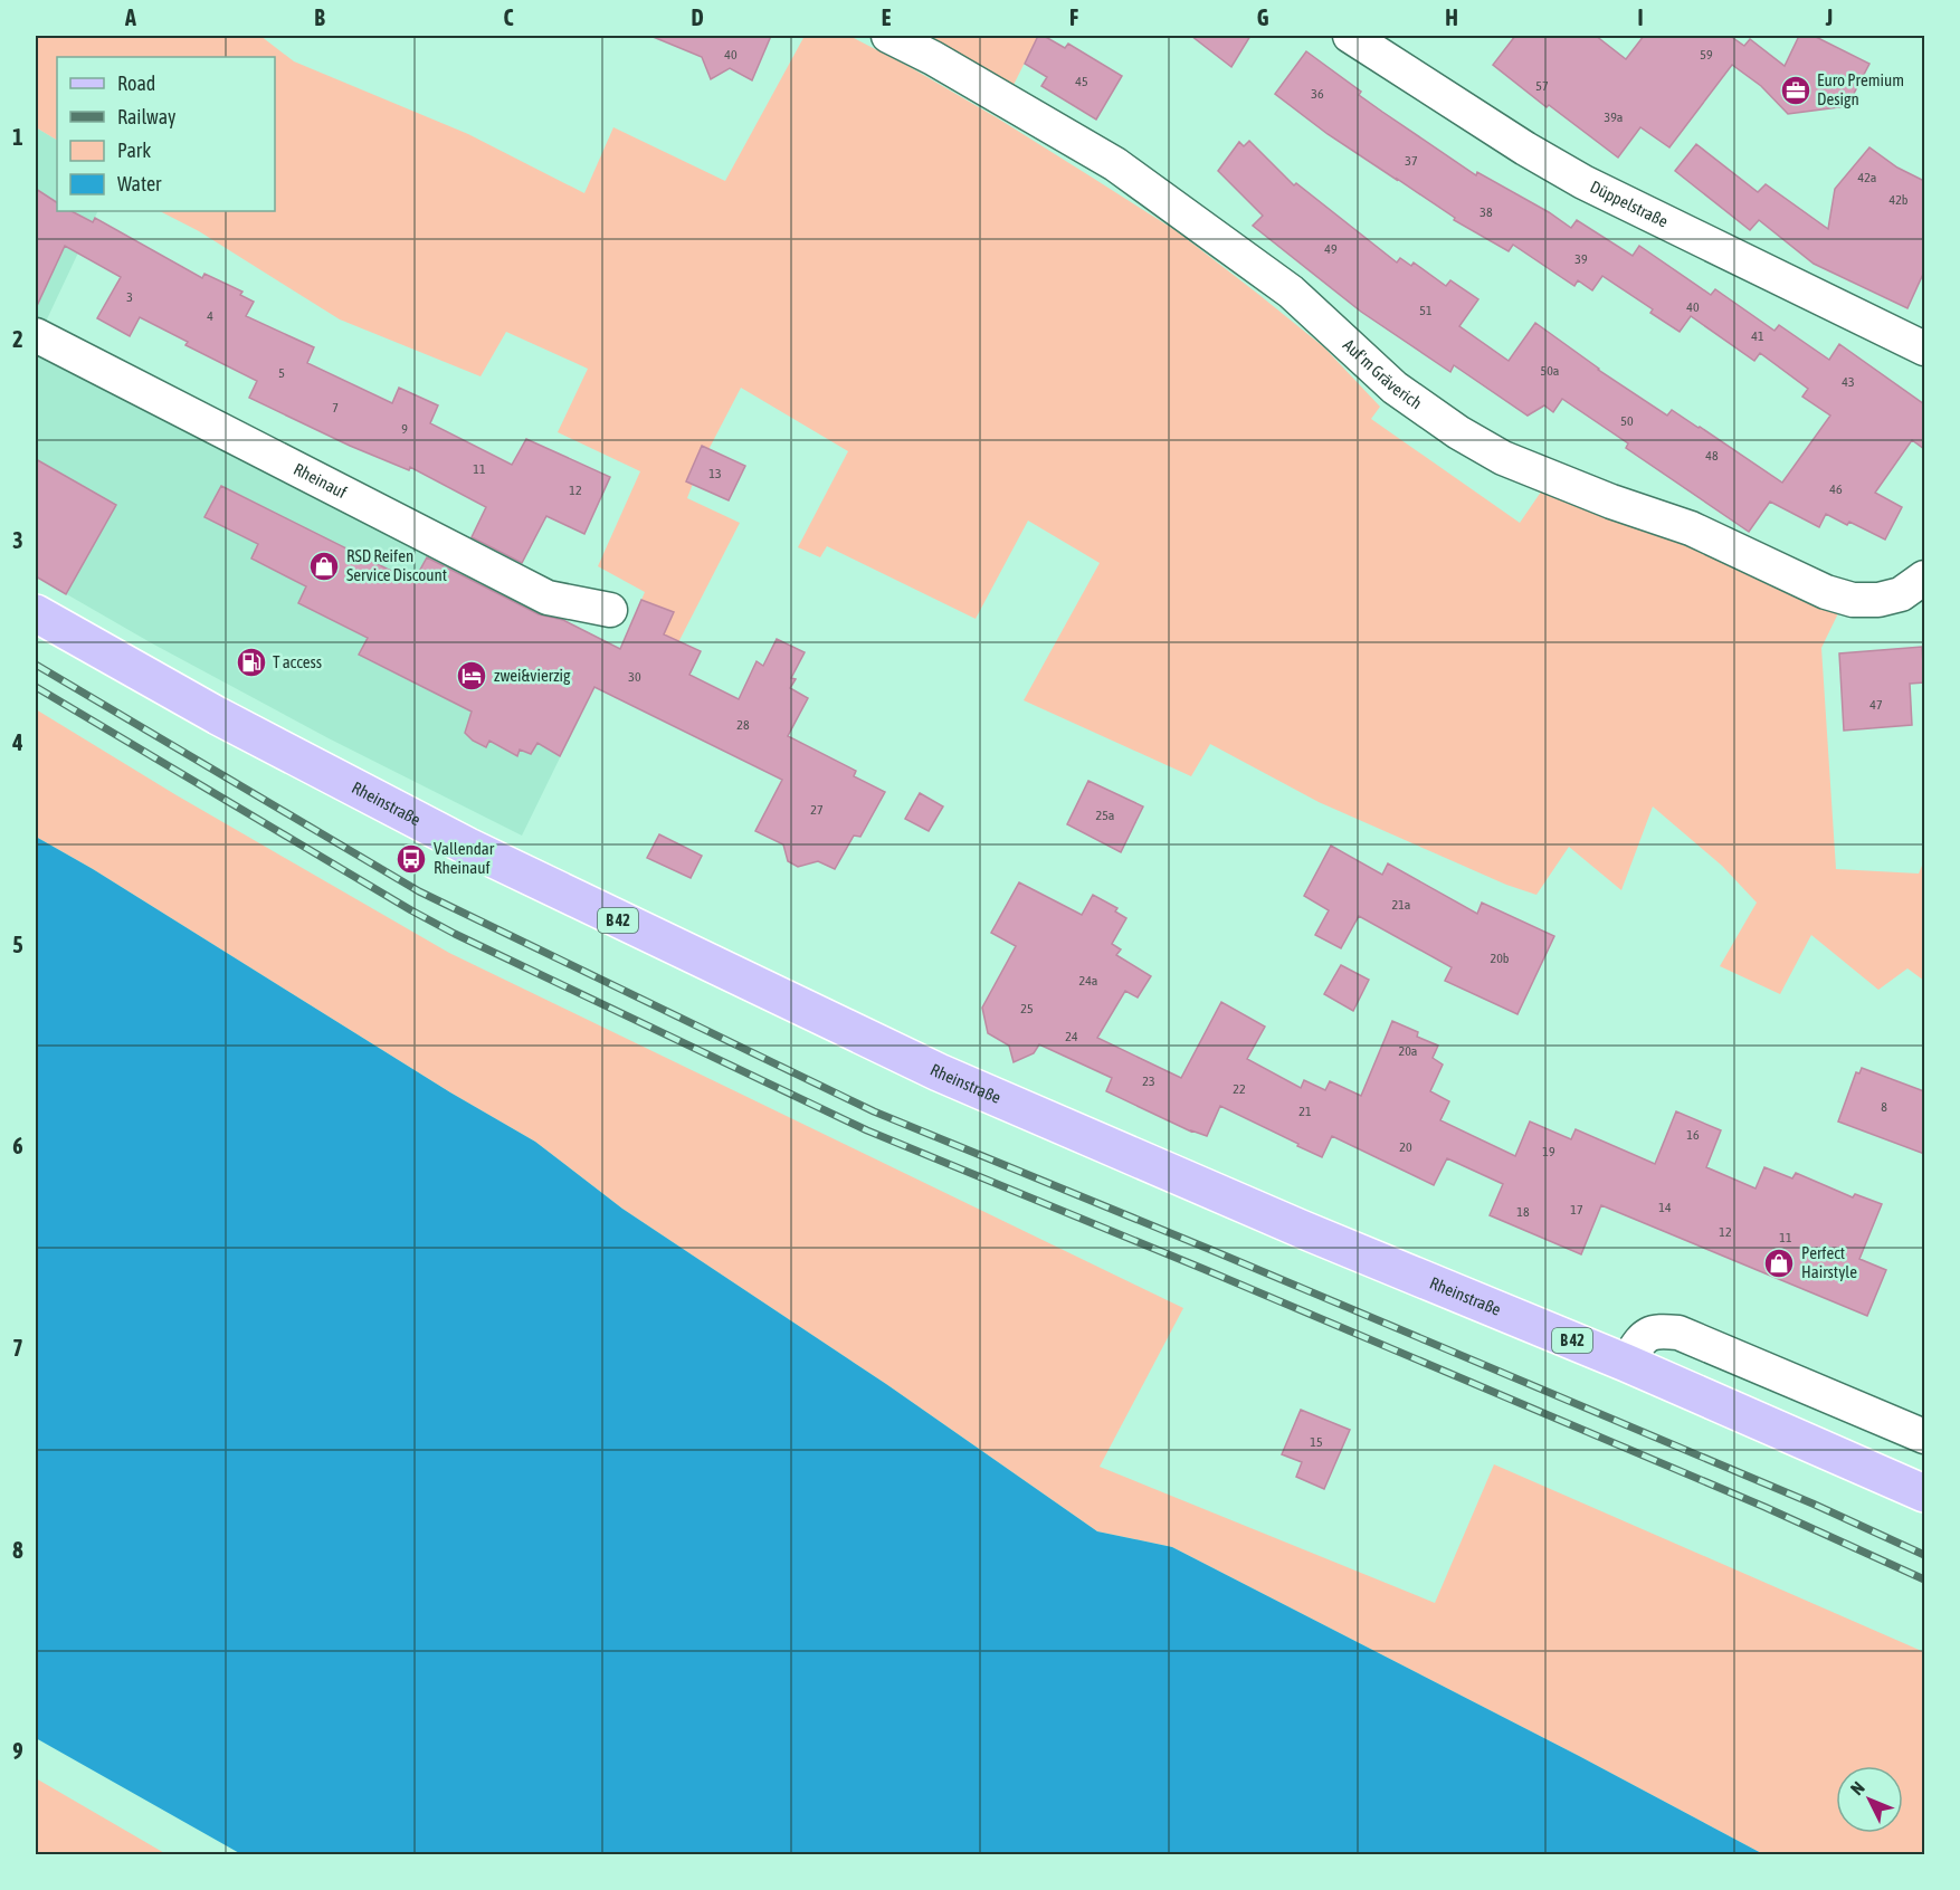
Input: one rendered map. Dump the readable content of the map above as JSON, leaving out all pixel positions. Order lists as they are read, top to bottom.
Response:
{
  "streets": {
    "main road": ["Rheinstraße", "B 42"],
    "street": ["Düppelstraße", "Auf'm Gräverich", "Rheinauf"]
  },
  "places": {
    "office": ["Euro Premium Design"],
    "shop": ["RSD Reifen Service Discount", "Perfect Hairstyle"],
    "fuel station": ["T access"],
    "hotel": ["zwei&vierzig"],
    "bus stop": ["Vallendar Rheinauf"]
  },
  "house_numbers": [
    "40",
    "59",
    "45",
    "57",
    "36",
    "39a",
    "37",
    "42a",
    "42b",
    "38",
    "49",
    "39",
    "3",
    "40",
    "51",
    "4",
    "41",
    "50a",
    "5",
    "43",
    "7",
    "50",
    "9",
    "48",
    "11",
    "13",
    "46",
    "12",
    "30",
    "47",
    "28",
    "27",
    "25a",
    "21a",
    "20b",
    "24a",
    "25",
    "24",
    "20a",
    "23",
    "22",
    "8",
    "21",
    "16",
    "20",
    "19",
    "14",
    "17",
    "18",
    "12",
    "11",
    "15"
  ],
  "legend": [
    "Road",
    "Railway",
    "Park",
    "Water"
  ],
  "north": "top left",
  "grid": {
    "columns": [
      "A",
      "B",
      "C",
      "D",
      "E",
      "F",
      "G",
      "H",
      "I",
      "J"
    ],
    "rows": [
      "1",
      "2",
      "3",
      "4",
      "5",
      "6",
      "7",
      "8",
      "9"
    ]
  }
}
